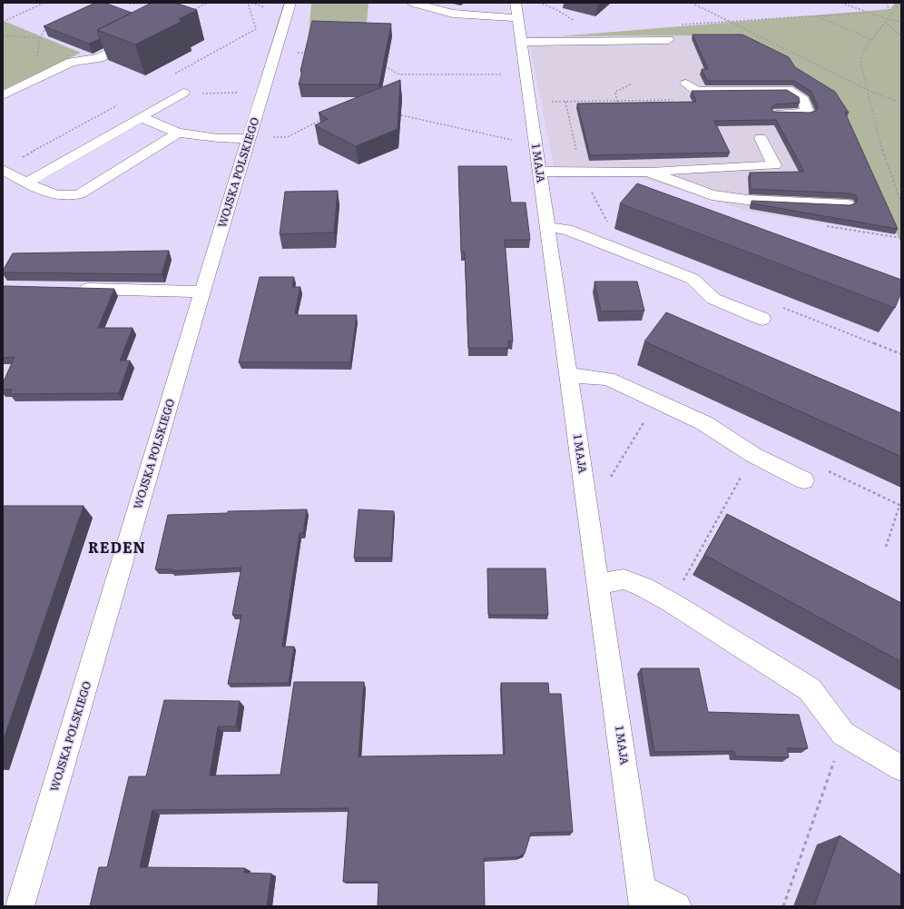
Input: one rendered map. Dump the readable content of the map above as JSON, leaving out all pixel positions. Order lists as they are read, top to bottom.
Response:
{
  "streets": {
    "street": ["1 MAJA", "WOJSKA POLSKIEGO"]
  },
  "districts": ["REDEN"]
}
